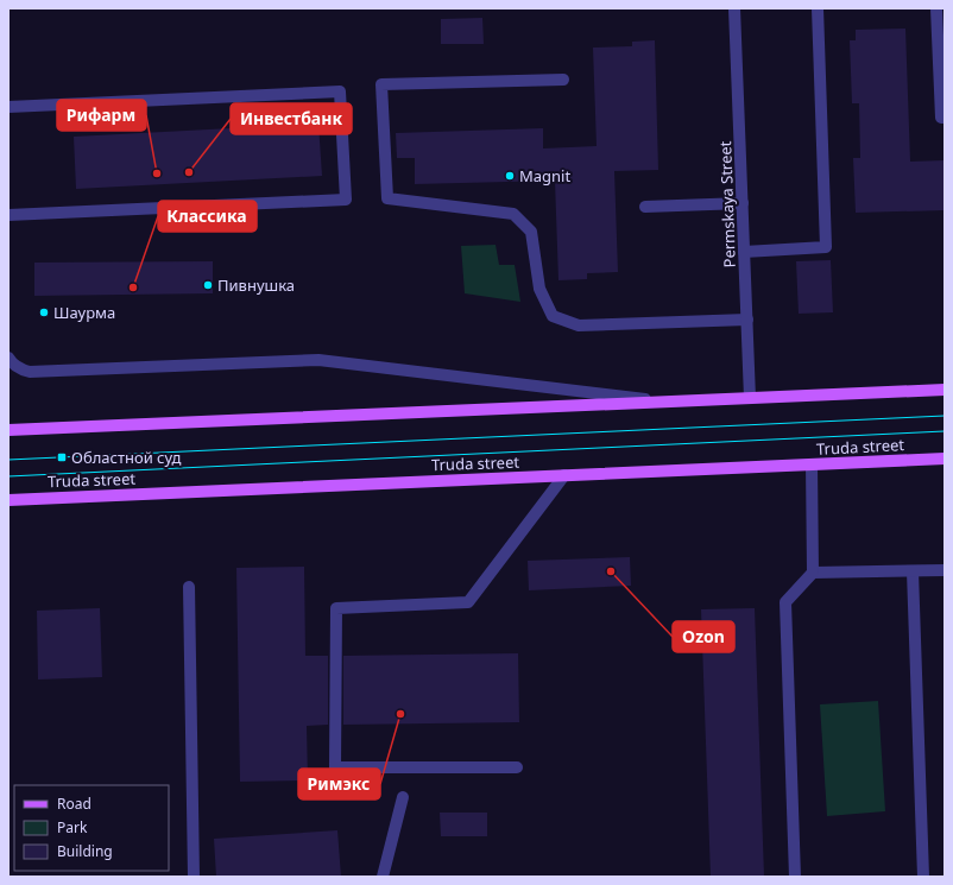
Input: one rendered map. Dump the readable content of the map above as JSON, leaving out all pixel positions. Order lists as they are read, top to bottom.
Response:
{
  "streets": {
    "main road": ["Truda street"],
    "street": ["Permskaya Street"]
  },
  "places": {
    "other": [
      "Инвестбанк",
      "Рифарм",
      "Magnit",
      "Пивнушка",
      "Классика",
      "Шаурма",
      "Ozon",
      "Римэкс"
    ],
    "transit": ["Областной суд"]
  },
  "legend": ["Road", "Park", "Building"]
}
